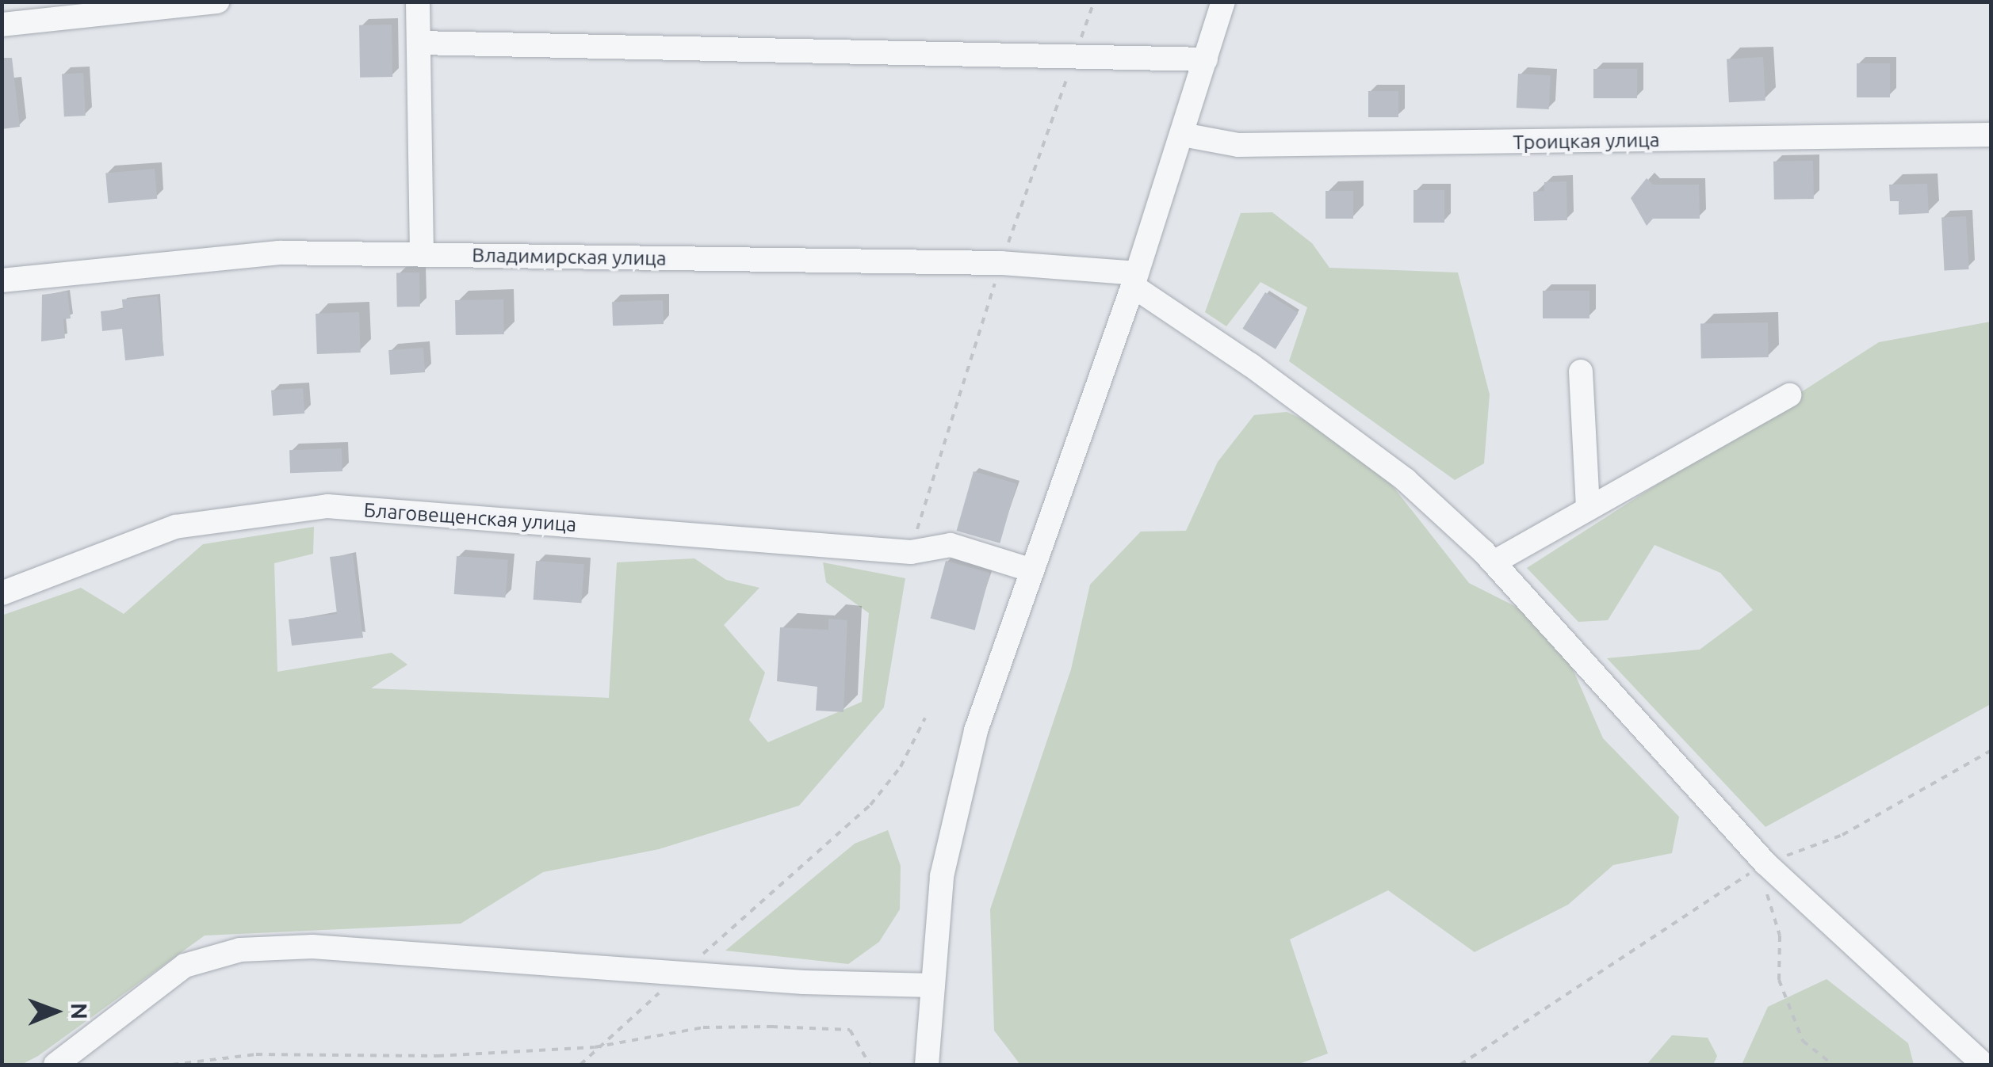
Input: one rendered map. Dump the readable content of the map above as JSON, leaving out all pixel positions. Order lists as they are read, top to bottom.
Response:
{
  "streets": {
    "street": ["Троицкая улица", "Владимирская улица", "Благовещенская улица"]
  },
  "north": "right"
}
